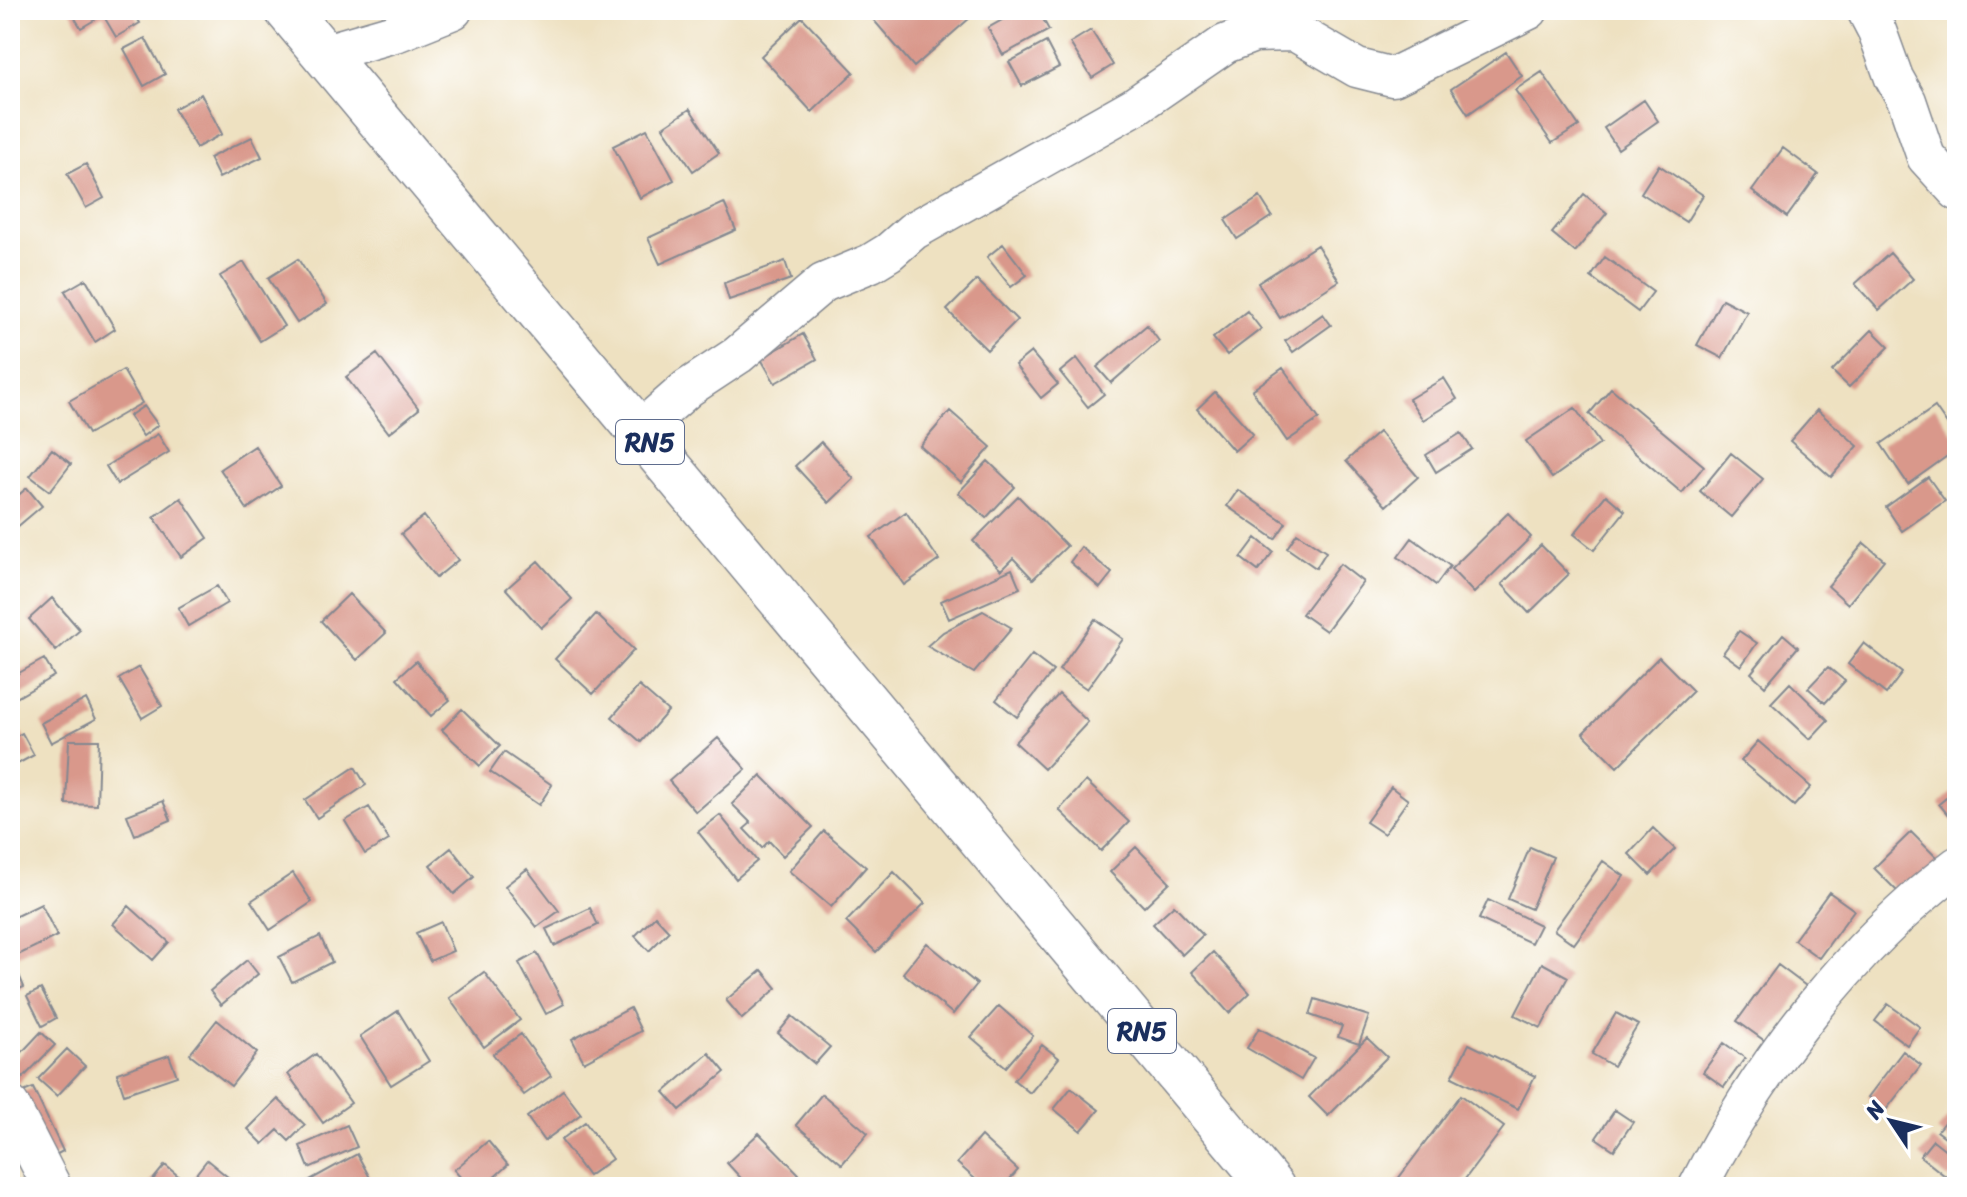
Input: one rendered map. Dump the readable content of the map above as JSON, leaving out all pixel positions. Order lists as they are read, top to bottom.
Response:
{
  "streets": {
    "highway": ["RN5"]
  },
  "north": "top left"
}
